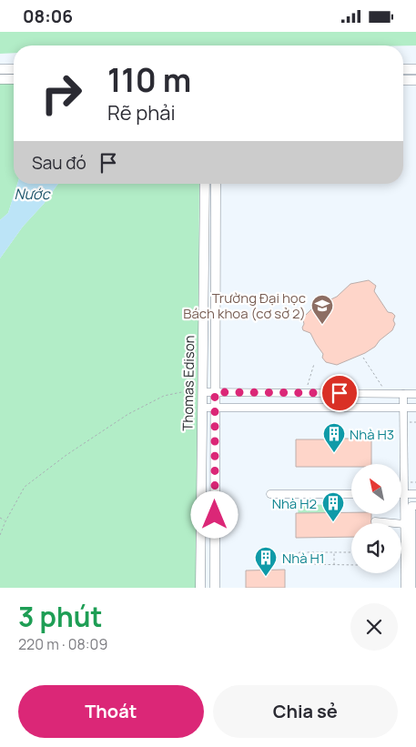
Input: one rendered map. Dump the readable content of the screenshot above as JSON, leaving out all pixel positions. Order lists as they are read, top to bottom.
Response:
{
  "streets": {
    "street": ["Thomas Edison"]
  },
  "water": ["Nước"],
  "places": {
    "school or university": ["Trường Đại học Bách khoa (cơ sở 2)"],
    "building": ["Nhà H3", "Nhà H2", "Nhà H1"]
  },
  "north": "top left",
  "page": {
    "status": "08:06",
    "turn": ["110 m", "Rẽ phải"],
    "then": "Sau đó",
    "heading": ["3 phút", "220 m · 08:09"],
    "buttons": ["Thoát", "Chia sẻ"]
  }
}
